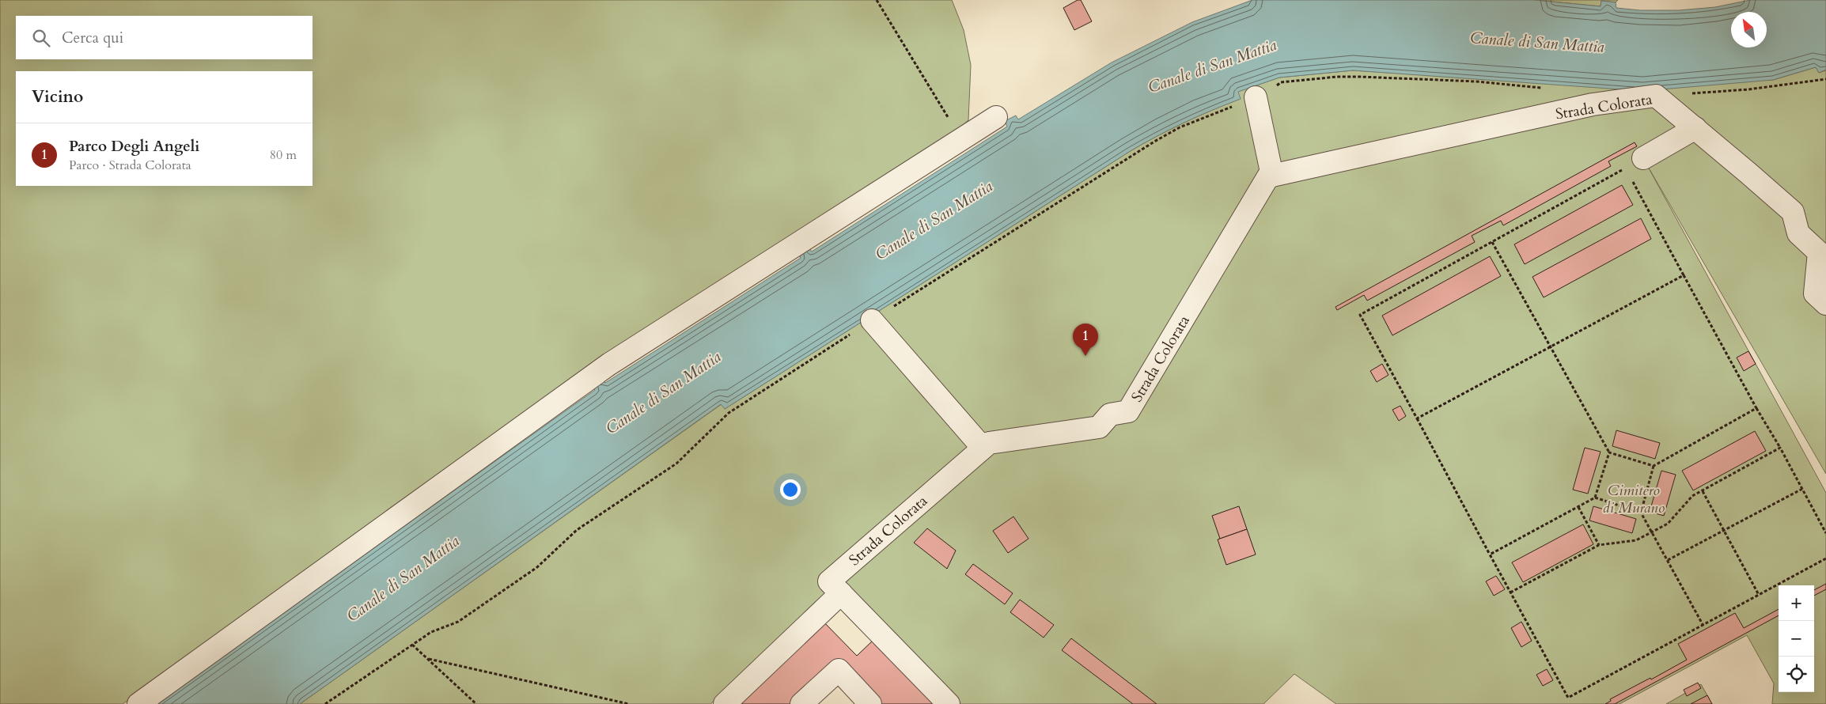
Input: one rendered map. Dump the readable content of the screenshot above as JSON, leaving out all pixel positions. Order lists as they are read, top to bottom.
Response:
{
  "streets": {
    "street": ["Strada Colorata"]
  },
  "water": ["Canale di San Mattia"],
  "parks": ["Cimitero di Murano"],
  "north": "top left",
  "page": {
    "search": "Cerca qui",
    "heading": "Vicino",
    "list": [
      {
        "mark": "1",
        "name": "Parco Degli Angeli",
        "note": "Parco · Strada Colorata",
        "value": "80 m"
      }
    ],
    "pins": "1",
    "map_buttons": ["+", "−"]
  }
}
